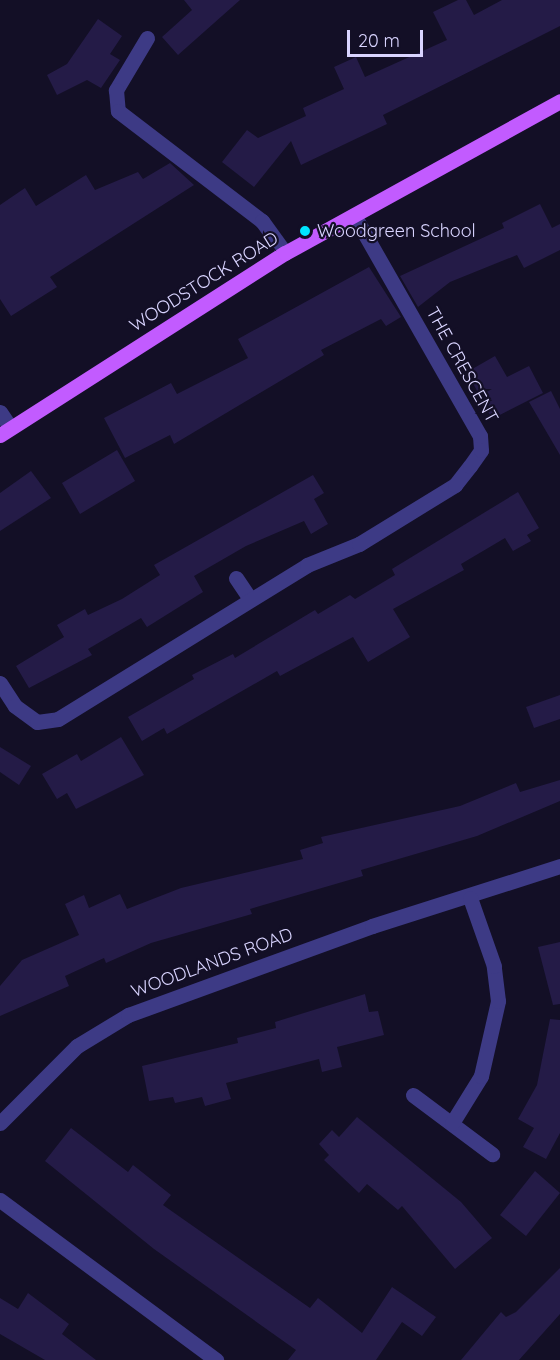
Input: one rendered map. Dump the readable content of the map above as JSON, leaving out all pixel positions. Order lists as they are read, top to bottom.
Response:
{
  "streets": {
    "main road": ["WOODSTOCK ROAD"],
    "street": ["THE CRESCENT", "WOODLANDS ROAD"]
  },
  "crossings": [
    ["WOODSTOCK ROAD", "THE CRESCENT"]
  ],
  "places": ["Woodgreen School"],
  "scale_bar": "20 m"
}
